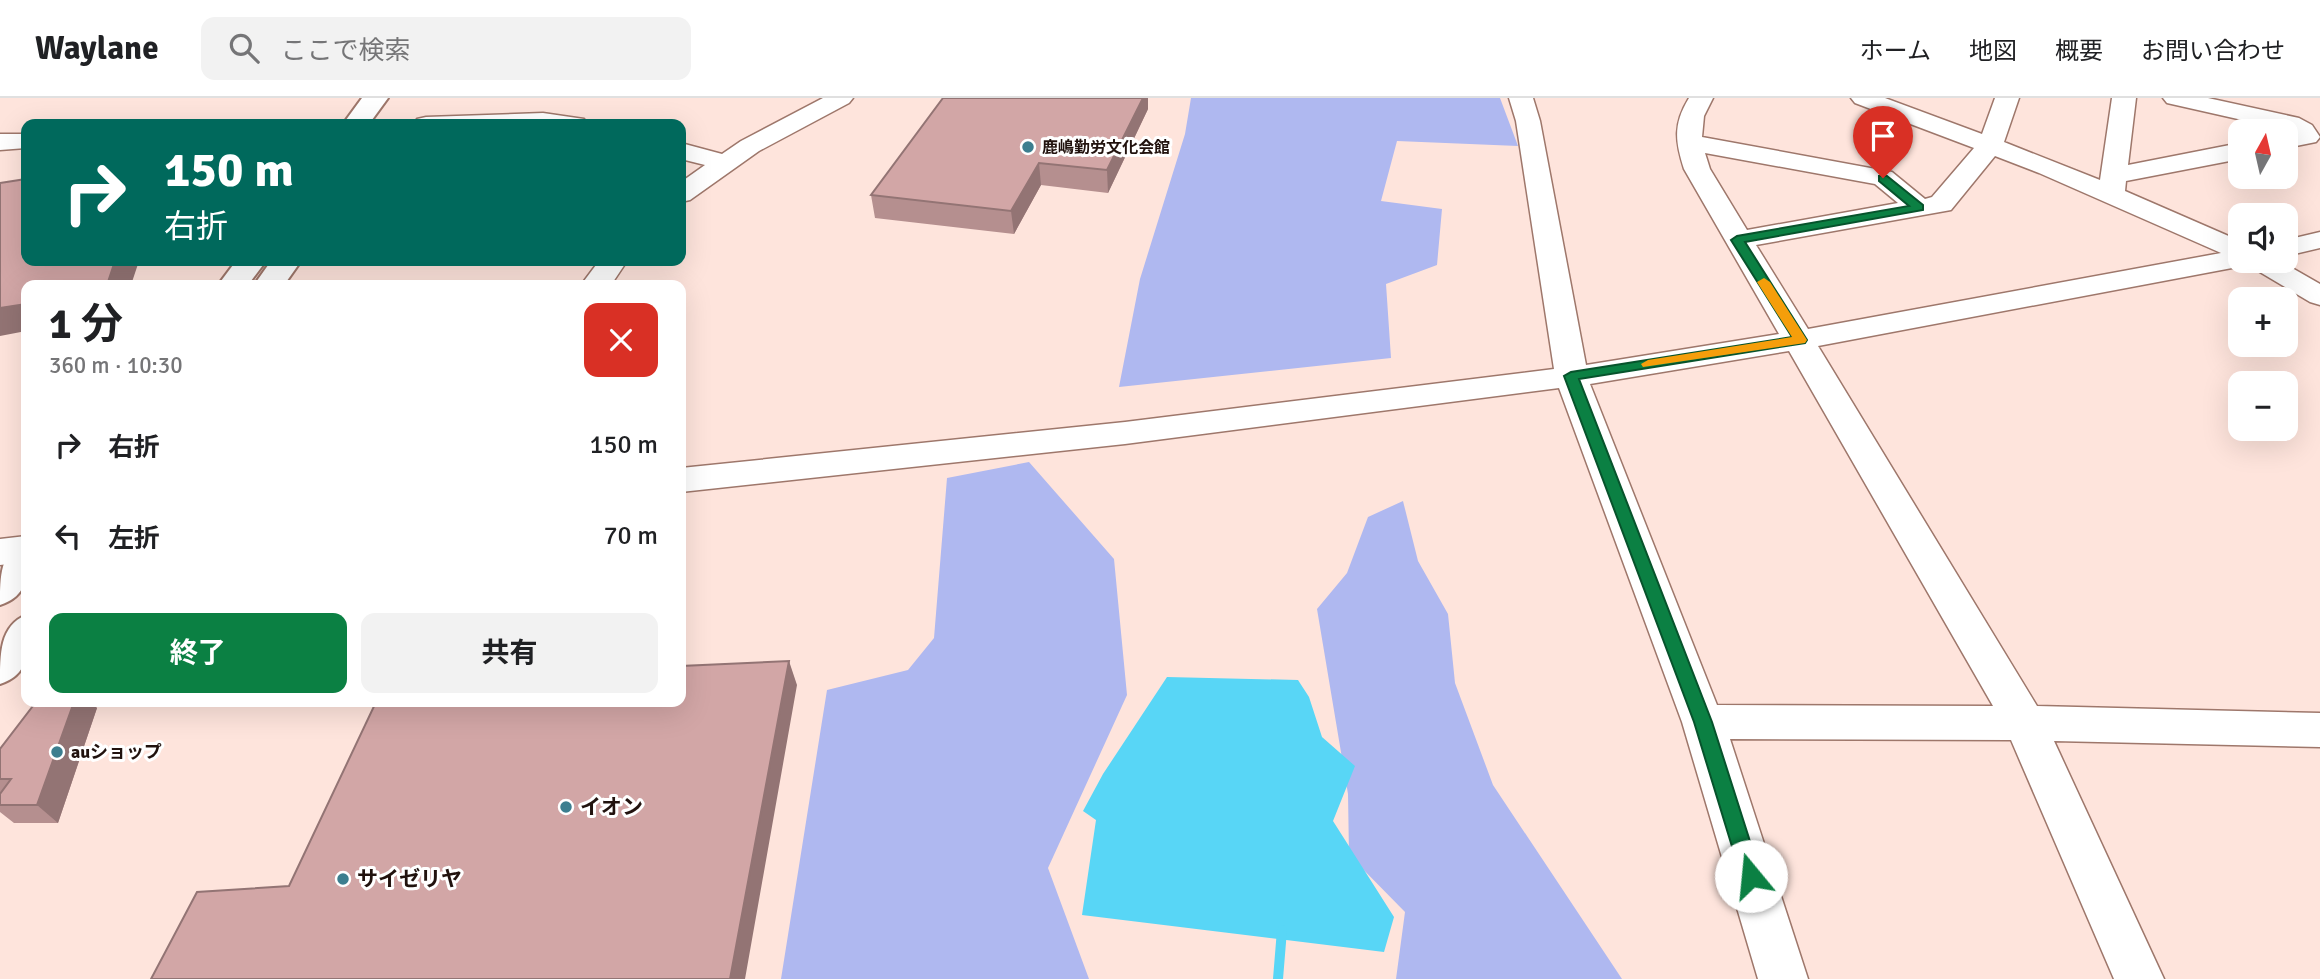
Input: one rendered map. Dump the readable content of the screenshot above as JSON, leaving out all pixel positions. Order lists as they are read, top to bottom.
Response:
{
  "places": [
    "鹿嶋勤労文化会館",
    "auショップ",
    "イオン",
    "サイゼリヤ"
  ],
  "north": "top",
  "page": {
    "header": "Waylane",
    "search": "ここで検索",
    "nav": [
      "ホーム",
      "地図",
      "概要",
      "お問い合わせ"
    ],
    "map_buttons": ["+", "−"],
    "turn": ["150 m", "右折"],
    "heading": ["1 分", "360 m · 10:30"],
    "list": [
      {
        "name": "右折",
        "value": "150 m"
      },
      {
        "name": "左折",
        "value": "70 m"
      }
    ],
    "buttons": ["終了", "共有"]
  }
}
